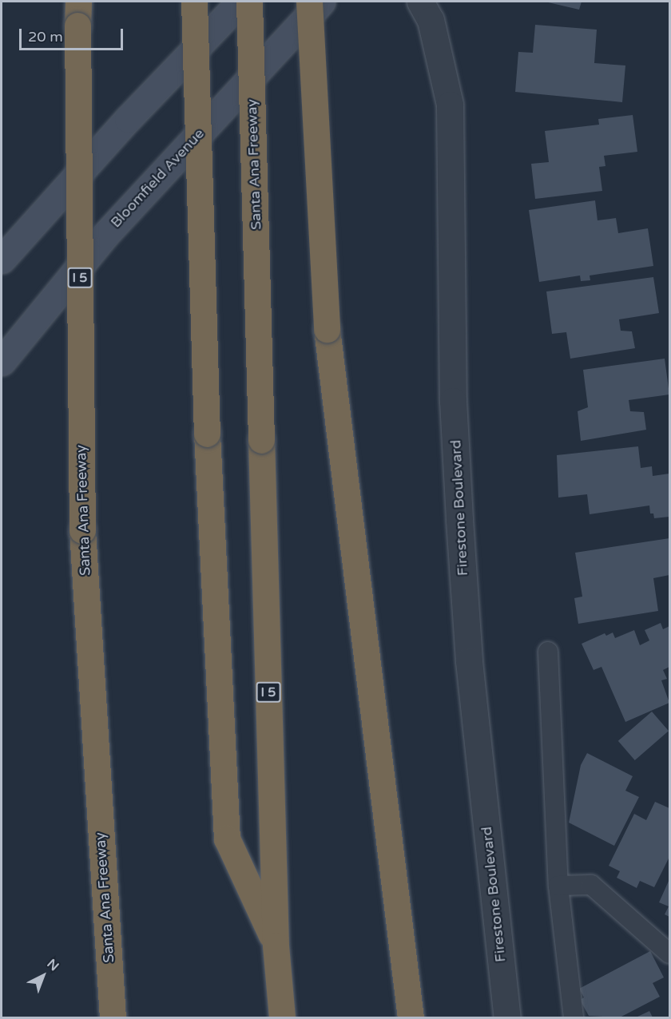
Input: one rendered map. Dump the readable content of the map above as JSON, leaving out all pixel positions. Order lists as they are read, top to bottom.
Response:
{
  "streets": {
    "highway": ["Santa Ana Freeway", "I 5"],
    "main road": ["Bloomfield Avenue"],
    "street": ["Firestone Boulevard"]
  },
  "scale_bar": "20 m",
  "north": "top right"
}
